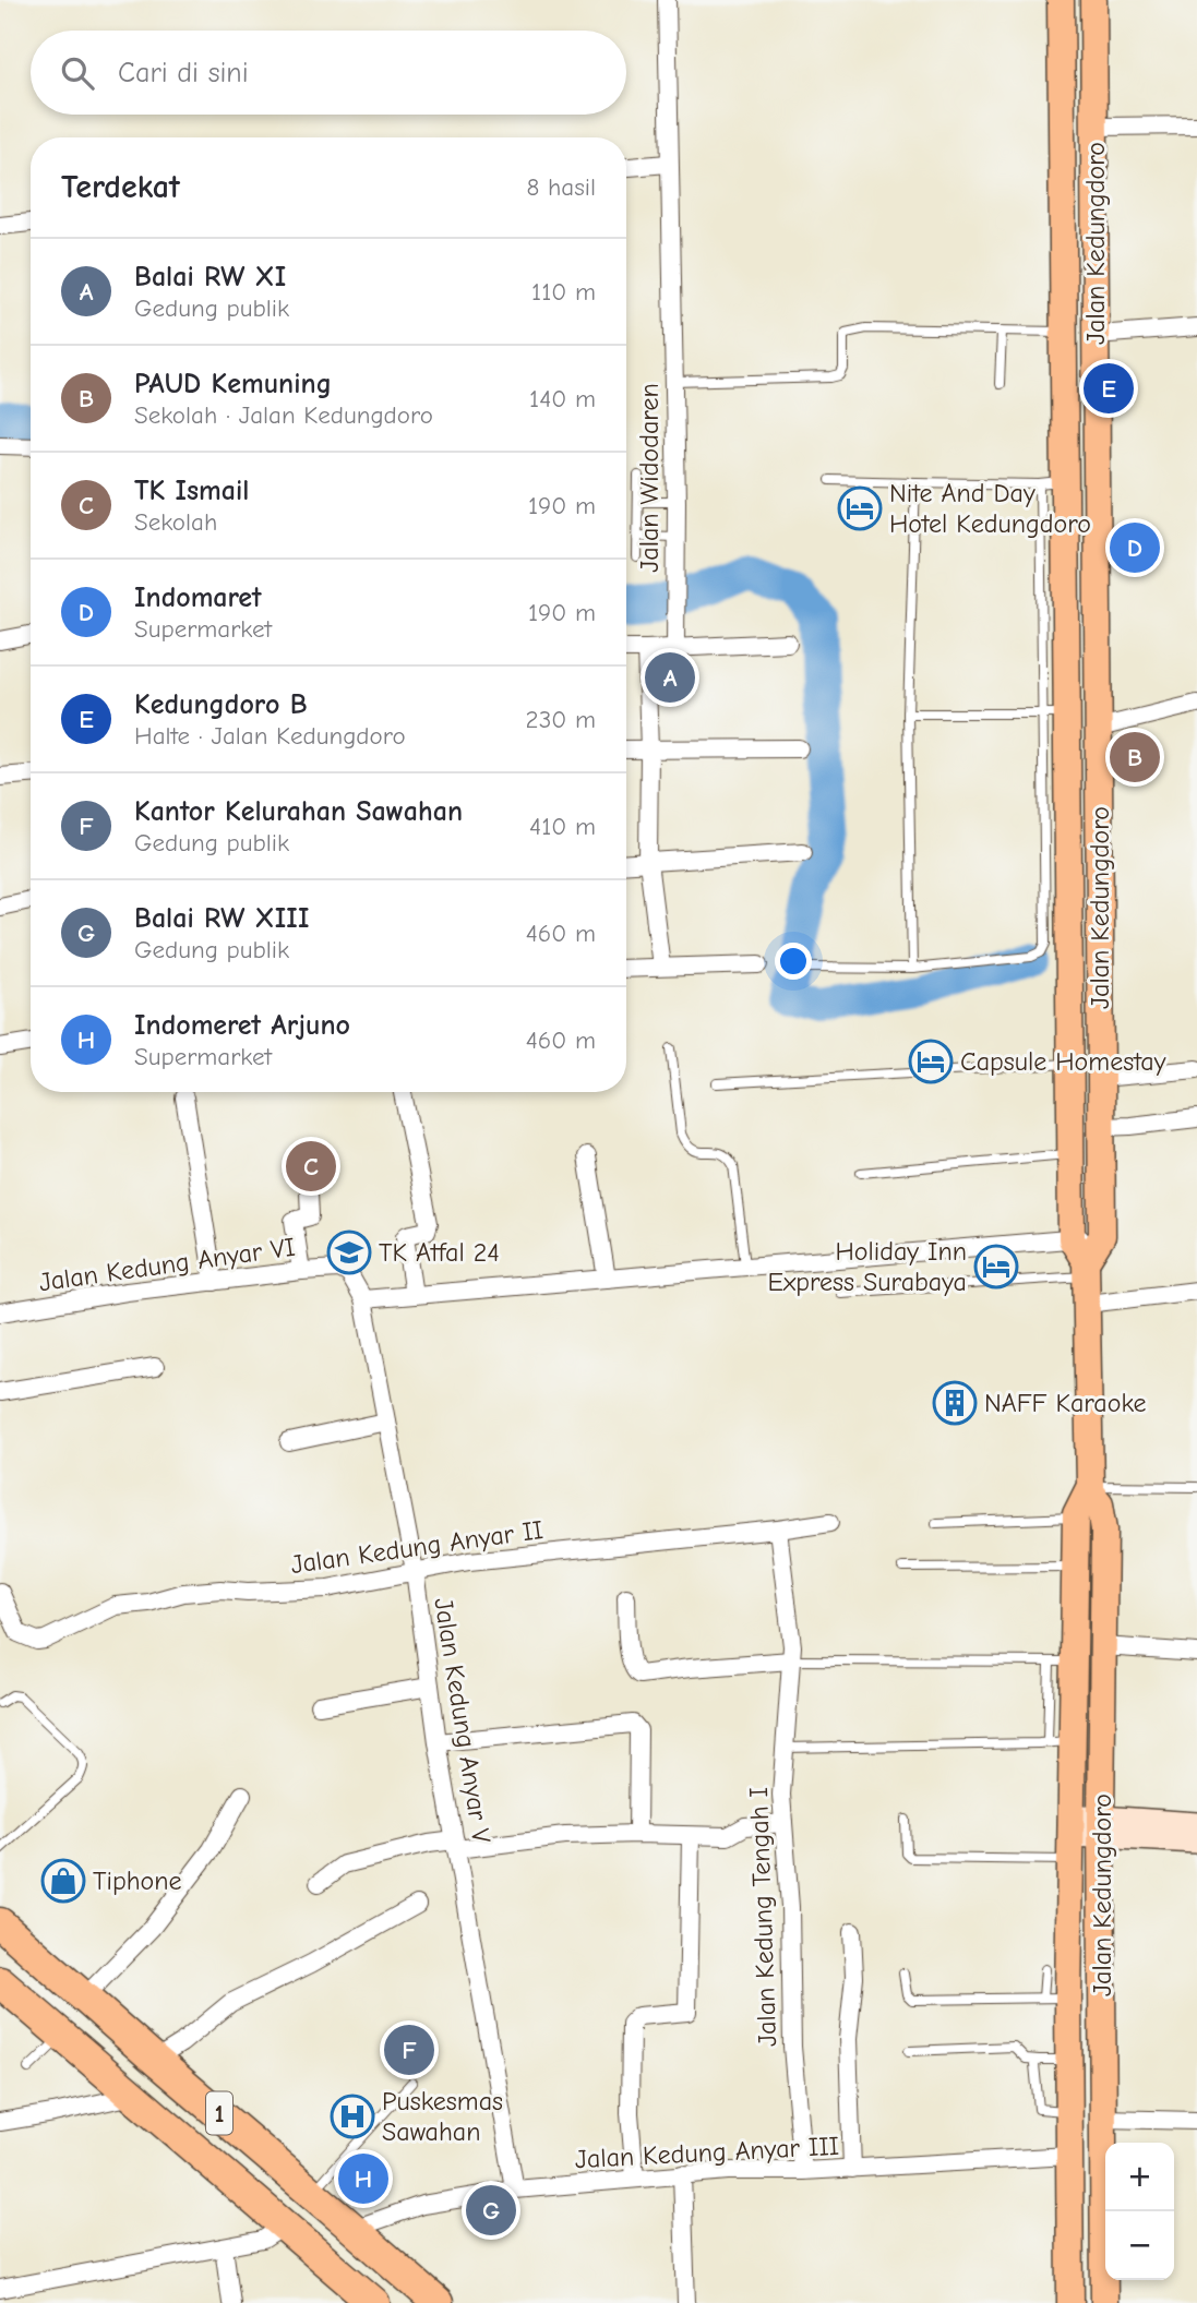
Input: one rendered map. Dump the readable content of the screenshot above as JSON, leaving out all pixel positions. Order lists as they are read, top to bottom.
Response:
{
  "streets": {
    "highway": ["1"],
    "main road": ["Jalan Kedungdoro"],
    "street": [
      "Jalan Widodaren",
      "Jalan Kedung Anyar VI",
      "Jalan Kedung Anyar II",
      "Jalan Kedung Anyar V",
      "Jalan Kedung Tengah I",
      "Jalan Kedung Anyar III"
    ]
  },
  "crossings": [
    ["Jalan Kedungdoro", "Jalan Kedung Anyar III"],
    ["Jalan Kedung Anyar VI", "Jalan Kedung Anyar V"],
    ["Jalan Kedung Anyar II", "Jalan Kedung Anyar V"],
    ["Jalan Kedung Anyar II", "Jalan Kedung Tengah I"],
    ["Jalan Kedung Anyar V", "Jalan Kedung Anyar III"],
    ["Jalan Kedung Tengah I", "Jalan Kedung Anyar III"],
    ["1", "Jalan Kedung Anyar III"]
  ],
  "places": {
    "hotel": ["Nite And Day Hotel Kedungdoro", "Capsule Homestay", "Holiday Inn Express Surabaya"],
    "school or university": ["TK Atfal 24"],
    "building": ["NAFF Karaoke"],
    "shop": ["Tiphone"],
    "hospital": ["Puskesmas Sawahan"]
  },
  "page": {
    "search": "Cari di sini",
    "heading": ["Terdekat", "8 hasil"],
    "list": [
      {
        "mark": "A",
        "name": "Balai RW XI",
        "note": "Gedung publik",
        "value": "110 m"
      },
      {
        "mark": "B",
        "name": "PAUD Kemuning",
        "note": "Sekolah · Jalan Kedungdoro",
        "value": "140 m"
      },
      {
        "mark": "C",
        "name": "TK Ismail",
        "note": "Sekolah",
        "value": "190 m"
      },
      {
        "mark": "D",
        "name": "Indomaret",
        "note": "Supermarket",
        "value": "190 m"
      },
      {
        "mark": "E",
        "name": "Kedungdoro B",
        "note": "Halte · Jalan Kedungdoro",
        "value": "230 m"
      },
      {
        "mark": "F",
        "name": "Kantor Kelurahan Sawahan",
        "note": "Gedung publik",
        "value": "410 m"
      },
      {
        "mark": "G",
        "name": "Balai RW XIII",
        "note": "Gedung publik",
        "value": "460 m"
      },
      {
        "mark": "H",
        "name": "Indomeret Arjuno",
        "note": "Supermarket",
        "value": "460 m"
      }
    ],
    "pins": [
      "E",
      "D",
      "A",
      "B",
      "C",
      "F",
      "H",
      "G"
    ],
    "map_buttons": ["+", "−"]
  }
}
